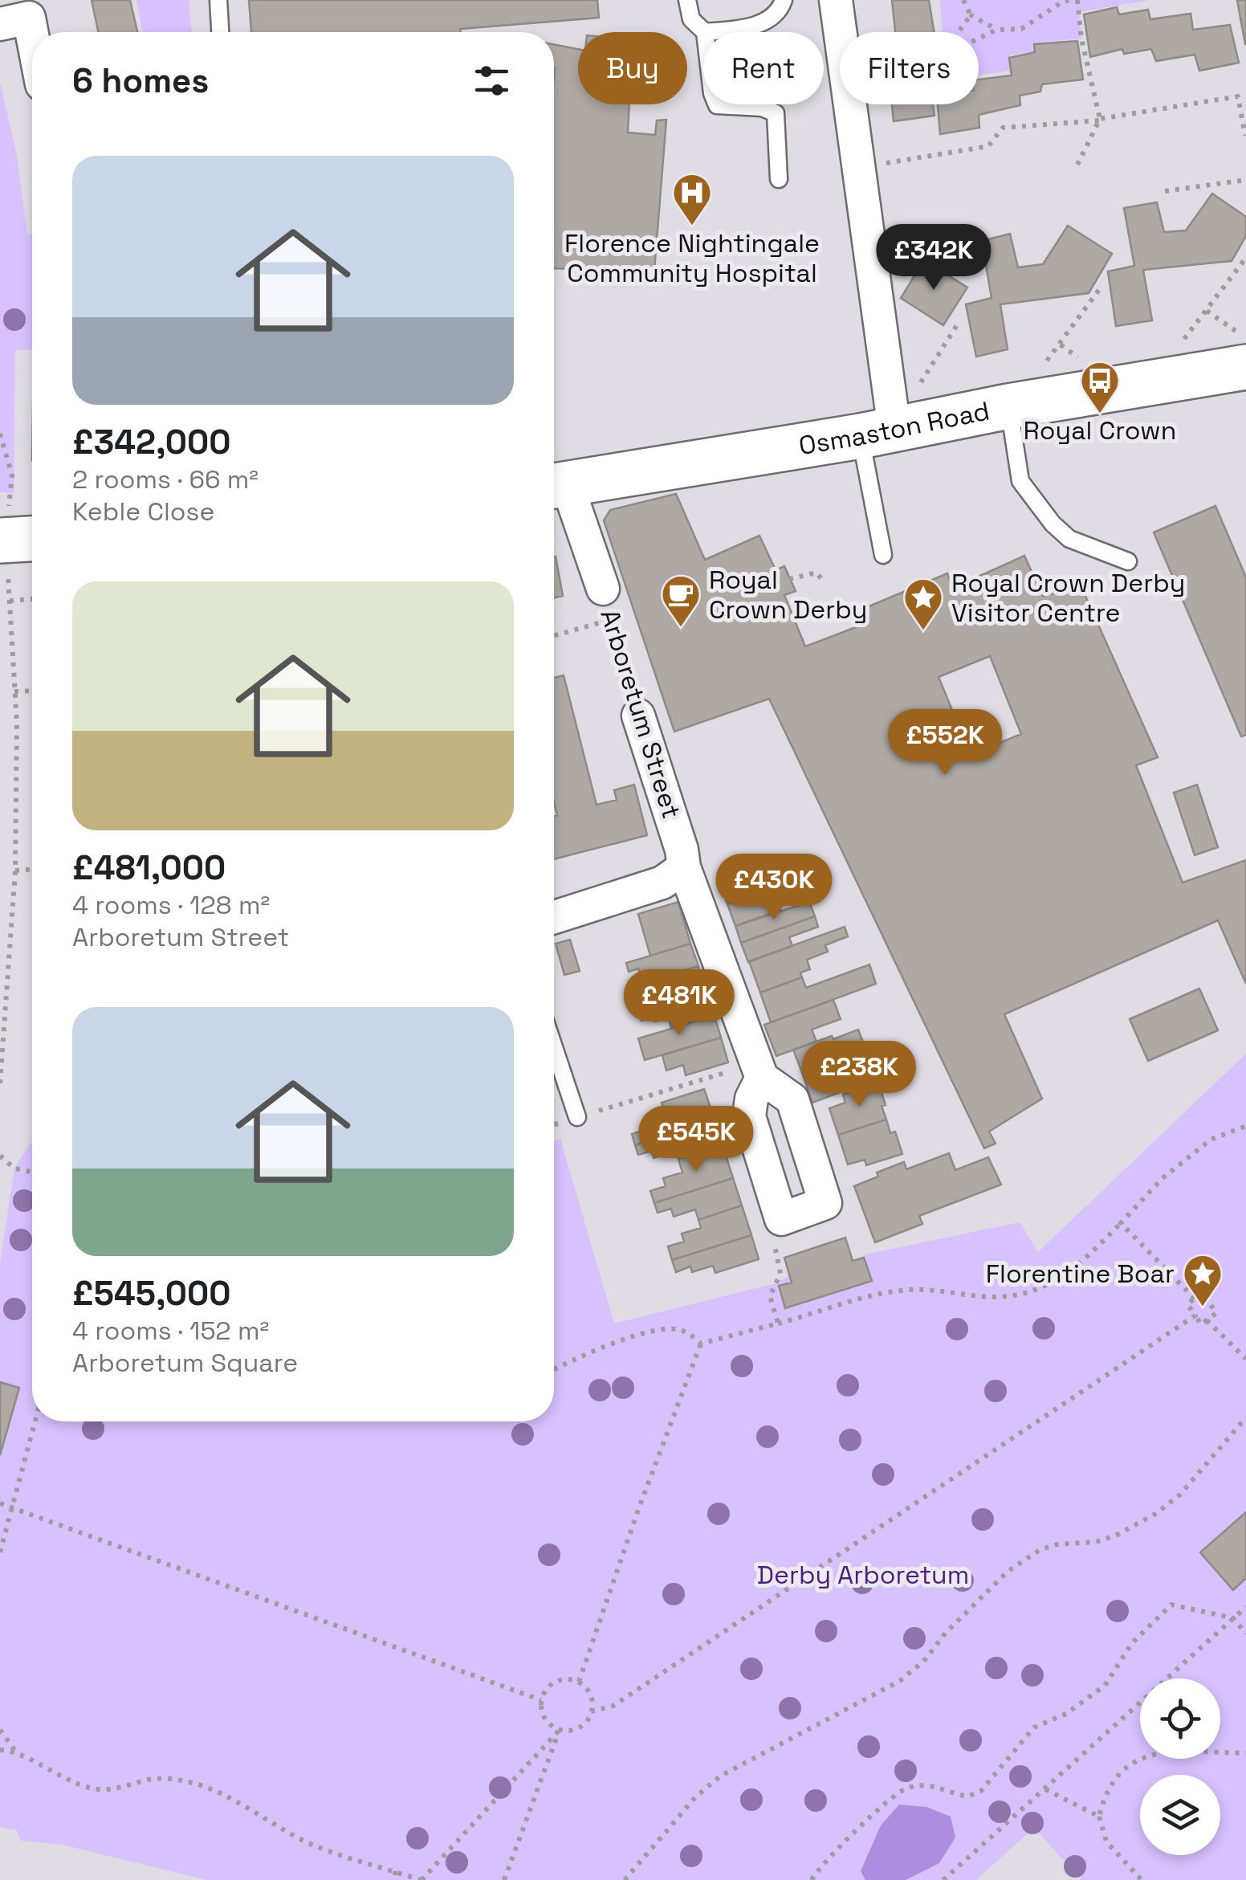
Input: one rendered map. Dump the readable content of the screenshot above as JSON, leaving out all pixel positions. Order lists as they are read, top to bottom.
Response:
{
  "streets": {
    "main road": ["Osmaston Road"],
    "street": ["Arboretum Street"]
  },
  "crossings": [
    ["Osmaston Road", "Arboretum Street"]
  ],
  "parks": ["Derby Arboretum"],
  "places": {
    "hospital": ["Florence Nightingale Community Hospital"],
    "bus stop": ["Royal Crown"],
    "cafe": ["Royal Crown Derby"],
    "place": ["Royal Crown Derby Visitor Centre", "Florentine Boar"]
  },
  "page": {
    "chip": ["Buy", "Rent", "Filters"],
    "heading": "6 homes",
    "list": [
      {
        "name": "£342,000",
        "note": "2 rooms · 66 m² · Keble Close"
      },
      {
        "name": "£481,000",
        "note": "4 rooms · 128 m² · Arboretum Street"
      },
      {
        "name": "£545,000",
        "note": "4 rooms · 152 m² · Arboretum Square"
      }
    ],
    "price": [
      "£342K",
      "£552K",
      "£430K",
      "£481K",
      "£238K",
      "£545K"
    ]
  }
}
